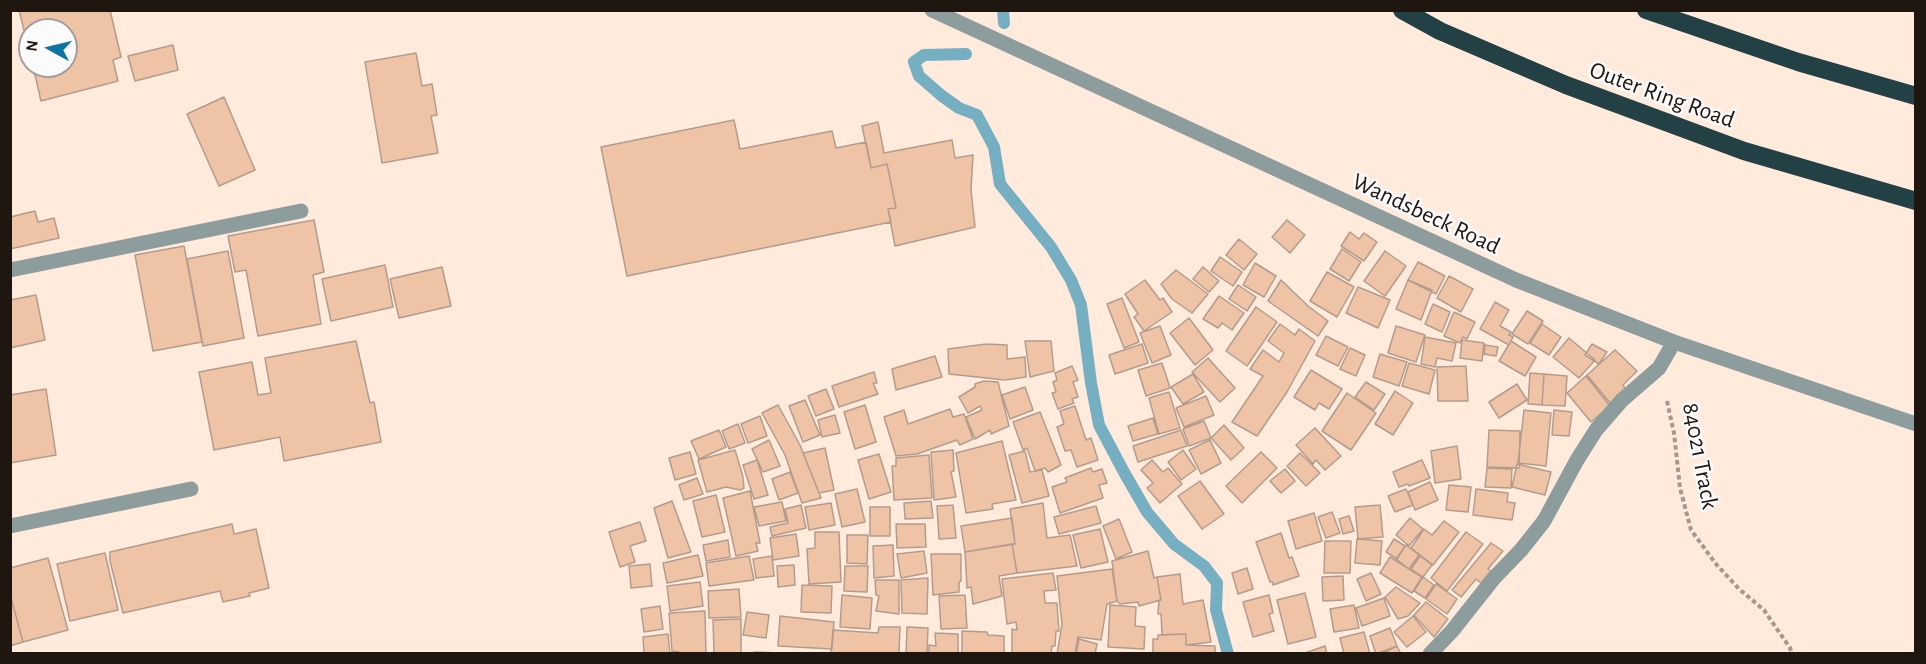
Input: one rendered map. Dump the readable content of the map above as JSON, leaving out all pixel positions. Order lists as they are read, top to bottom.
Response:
{
  "streets": {
    "highway": ["Outer Ring Road"],
    "street": ["Wandsbeck Road"],
    "path": ["84021 Track"]
  },
  "north": "left"
}
